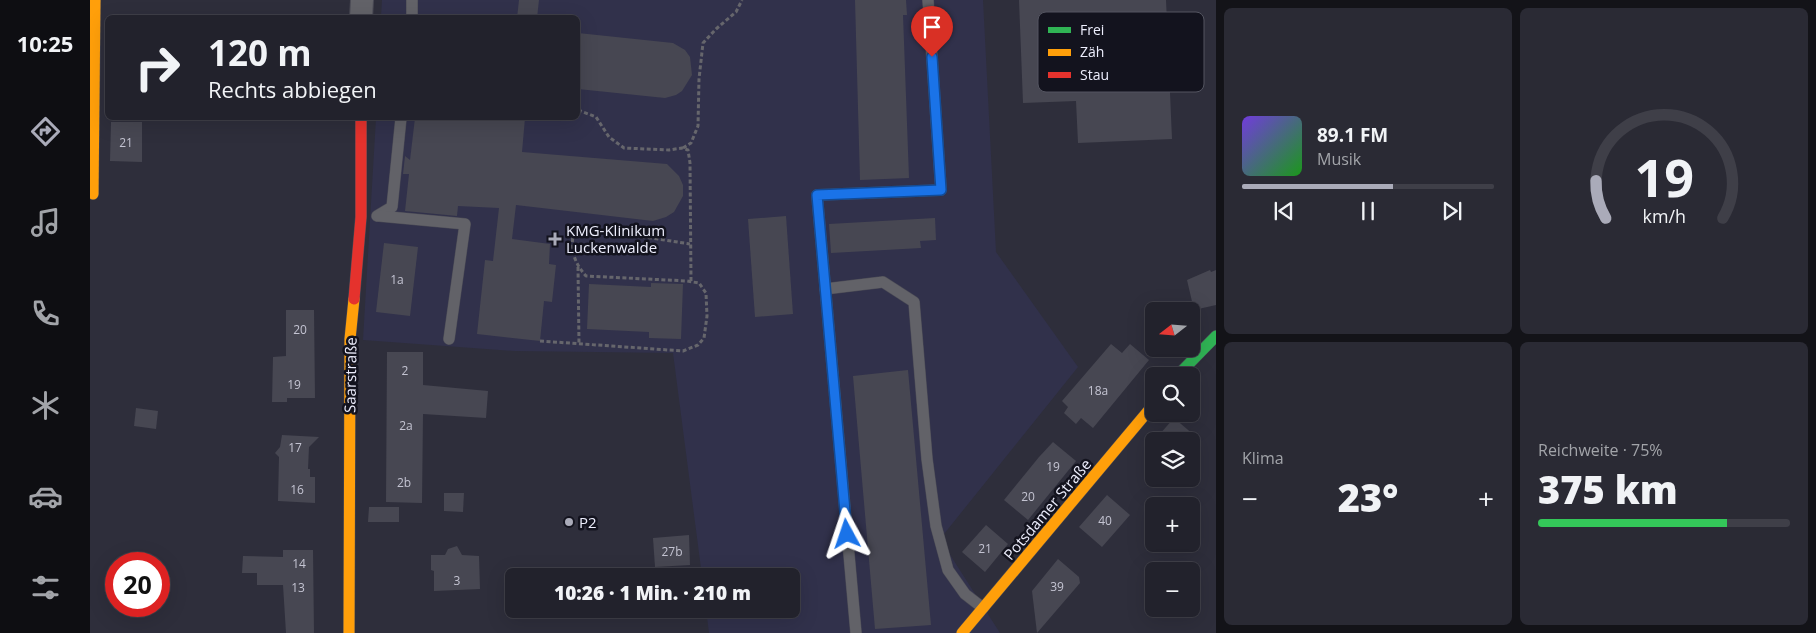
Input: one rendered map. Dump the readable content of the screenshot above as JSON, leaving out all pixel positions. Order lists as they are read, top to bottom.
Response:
{
  "streets": {
    "street": ["Saarstraße", "Potsdamer Straße"]
  },
  "places": {
    "health": ["KMG-Klinikum Luckenwalde"],
    "other": ["P2"]
  },
  "house_numbers": [
    "21",
    "1a",
    "20",
    "2",
    "19",
    "18a",
    "2a",
    "17",
    "19",
    "2b",
    "16",
    "20",
    "40",
    "21",
    "27b",
    "14",
    "3",
    "39",
    "13"
  ],
  "legend": ["Frei", "Zäh", "Stau"],
  "north": "left",
  "page": {
    "tabs": "10:25",
    "turn": ["120 m", "Rechts abbiegen"],
    "song": ["89.1 FM", "Musik"],
    "map_buttons": ["+", "−"],
    "tile": [
      "Klima",
      ["Reichweite · 75%", "375 km"]
    ],
    "heat": ["−", "23°", "+"],
    "limit": "20",
    "trip": "10:26 · 1 Min. · 210 m",
    "gauge": ["19", "km/h"]
  }
}
